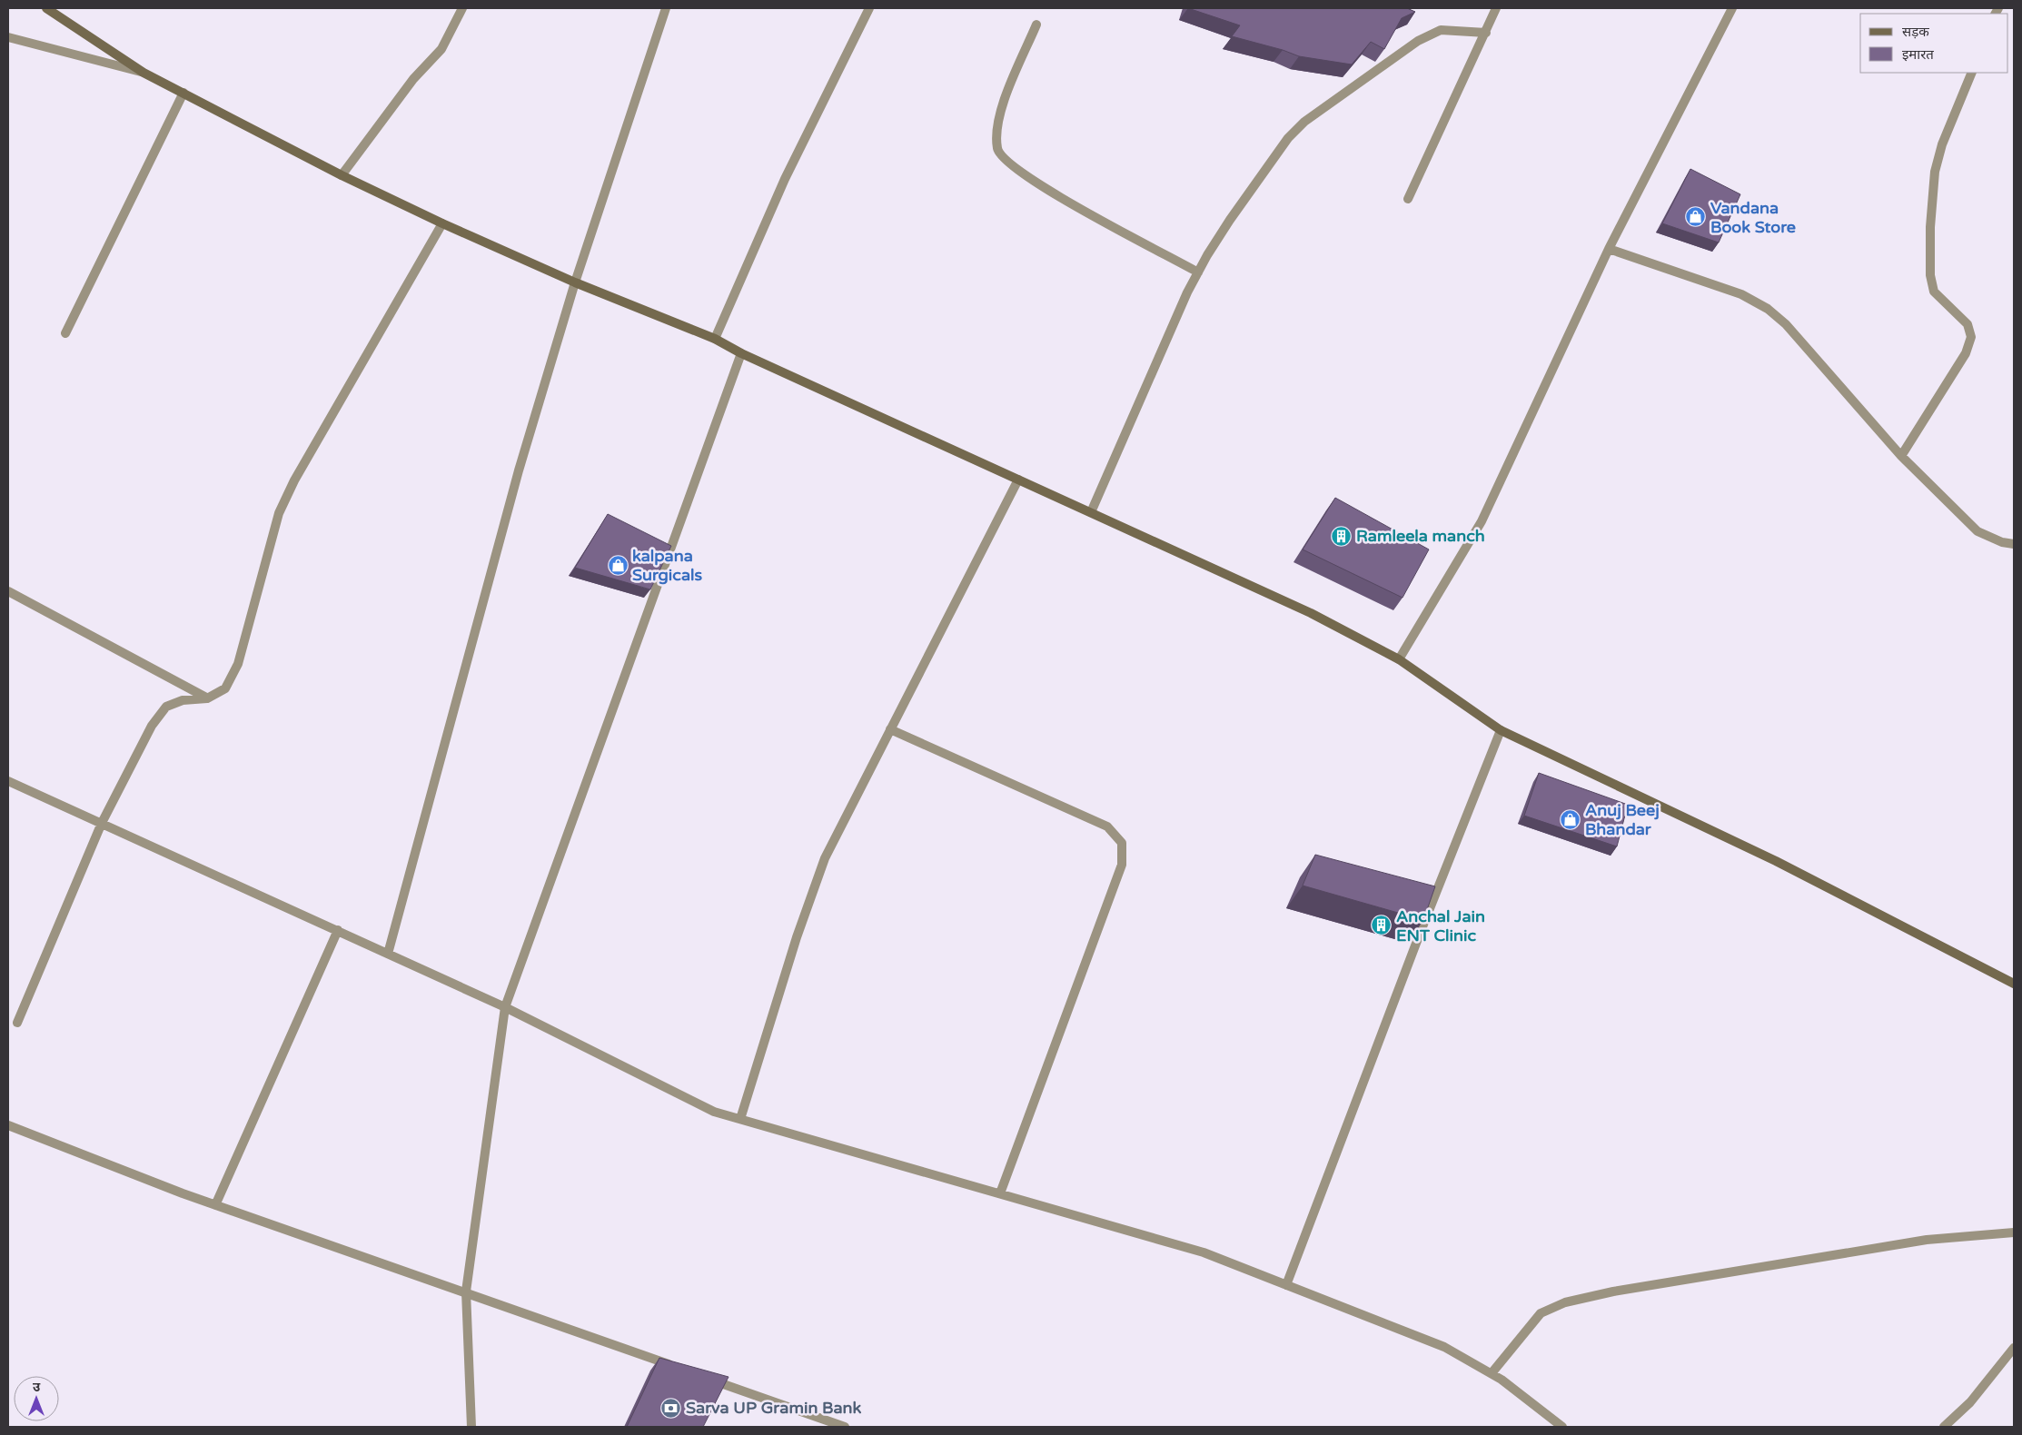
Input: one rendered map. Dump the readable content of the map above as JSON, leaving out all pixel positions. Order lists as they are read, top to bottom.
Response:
{
  "places": {
    "shop": ["Vandana Book Store", "kalpana Surgicals", "Anuj Beej Bhandar"],
    "building": ["Ramleela manch", "Anchal Jain ENT Clinic"],
    "bank": ["Sarva UP Gramin Bank"]
  },
  "legend": ["सड़क", "इमारत"],
  "north": "top"
}
